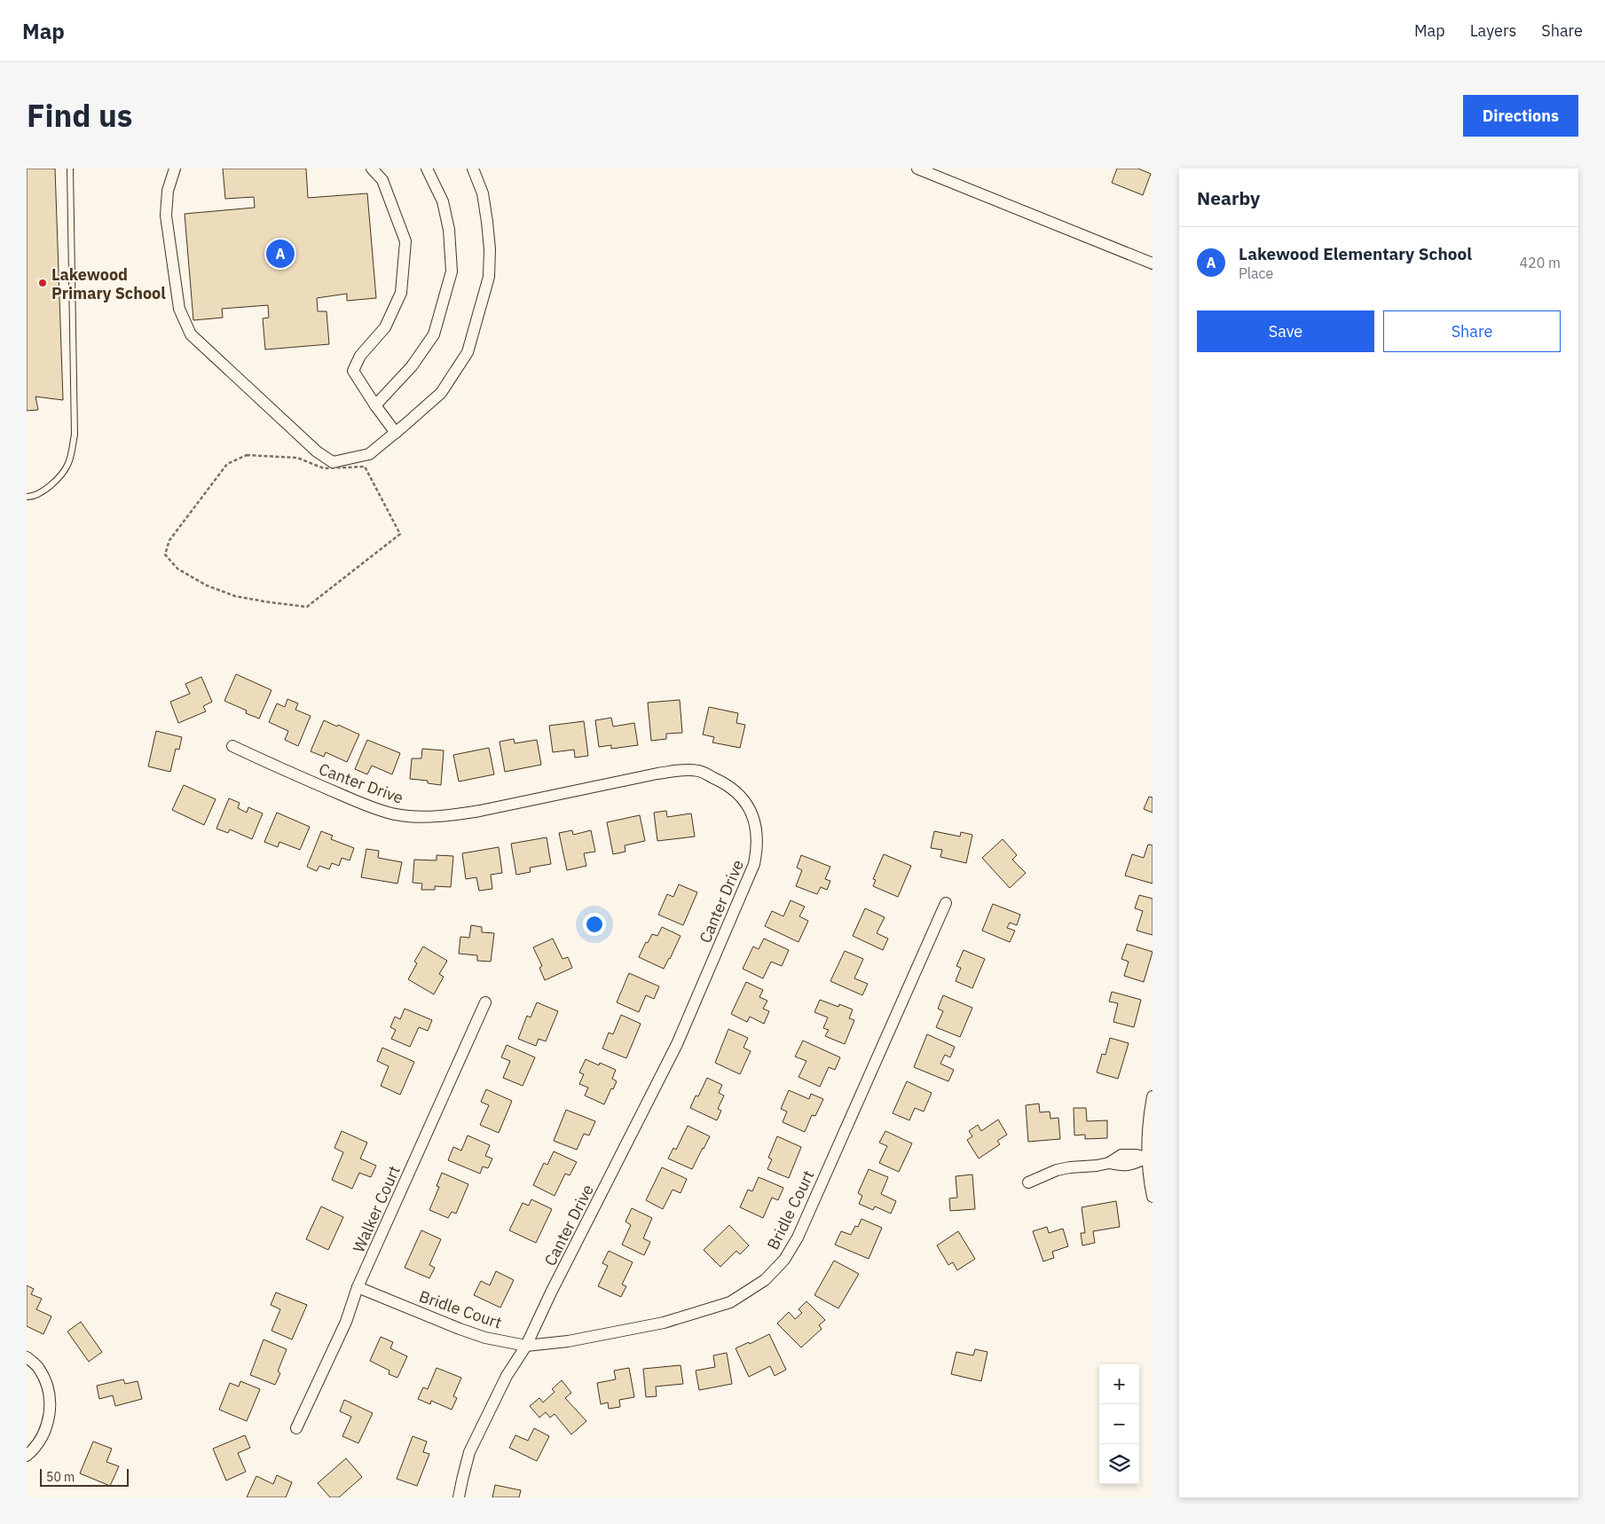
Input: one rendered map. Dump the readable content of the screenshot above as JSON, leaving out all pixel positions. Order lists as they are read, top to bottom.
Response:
{
  "streets": {
    "street": ["Canter Drive", "Walker Court", "Bridle Court"]
  },
  "crossings": [
    ["Canter Drive", "Bridle Court"],
    ["Walker Court", "Bridle Court"]
  ],
  "places": ["Lakewood Primary School"],
  "scale_bar": "50 m",
  "page": {
    "header": "Map",
    "nav": ["Map", "Layers", "Share"],
    "title": "Find us",
    "buttons": [
      "Directions",
      ["Save", "Share"]
    ],
    "heading": "Nearby",
    "list": [
      {
        "mark": "A",
        "name": "Lakewood Elementary School",
        "note": "Place",
        "value": "420 m"
      }
    ],
    "pins": "A",
    "map_buttons": ["+", "−"],
    "scale": "50 m"
  }
}
